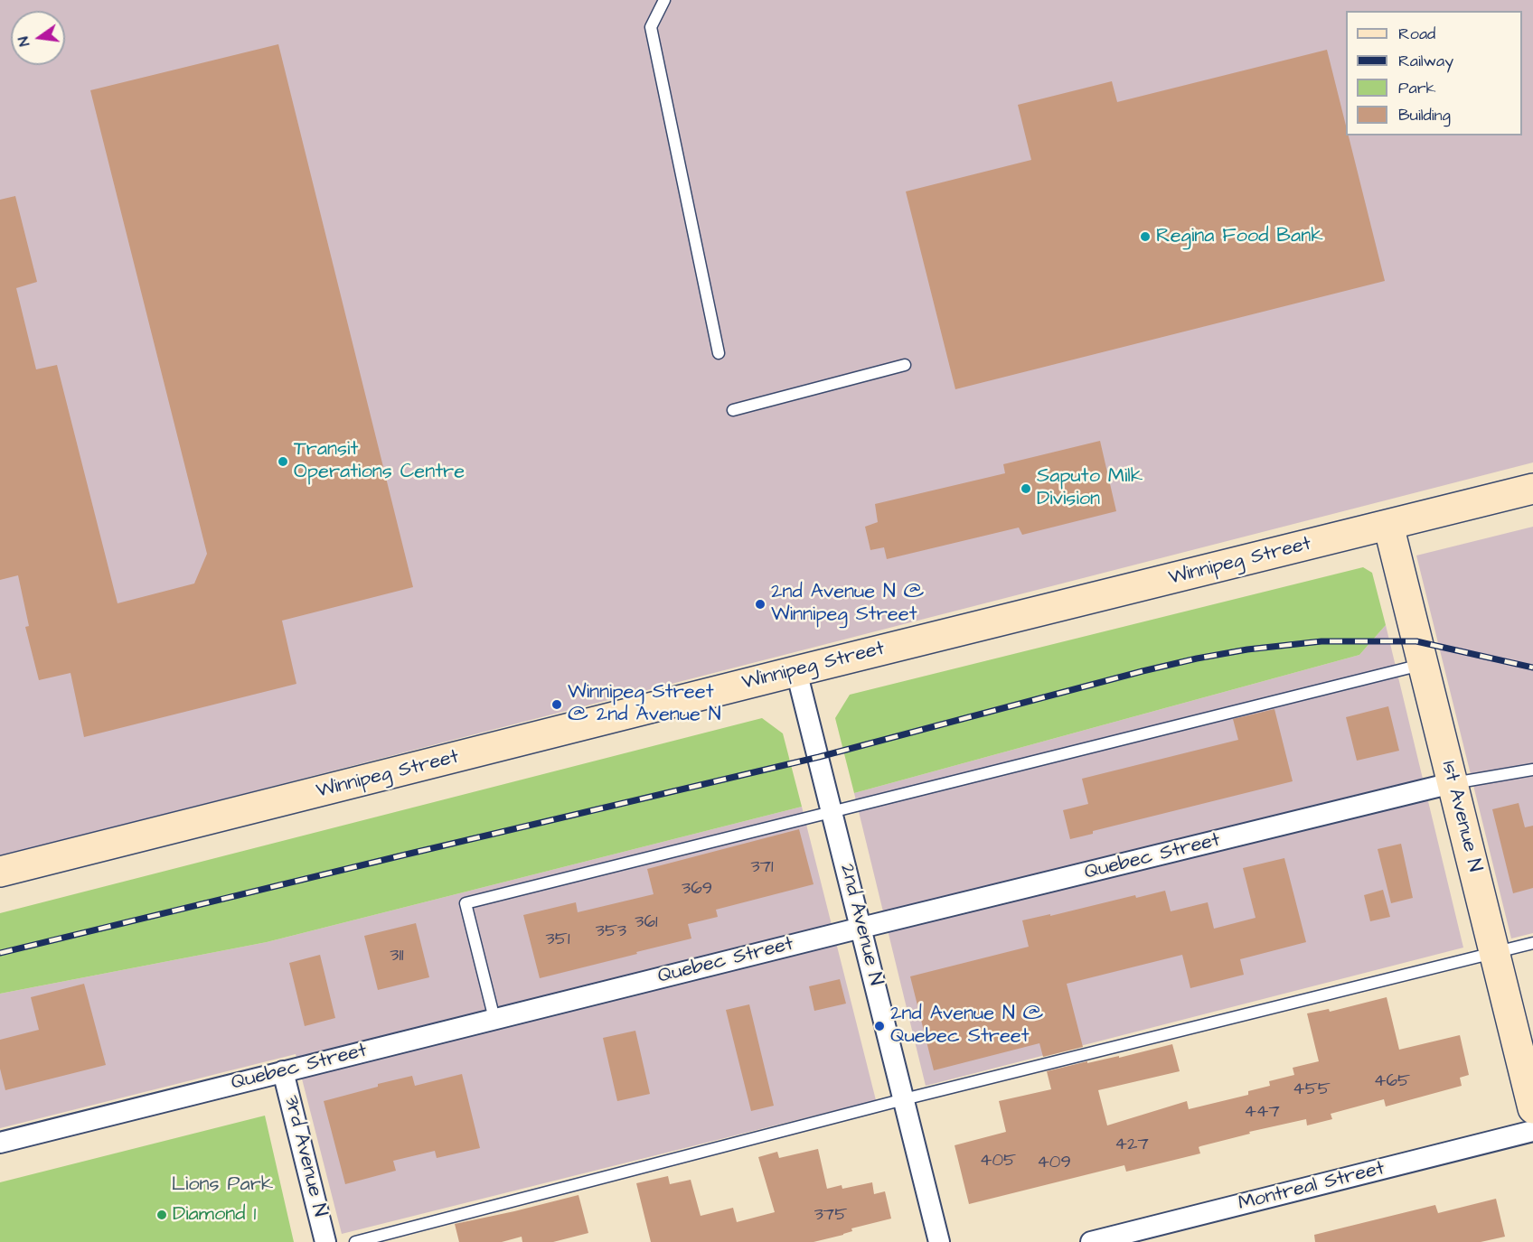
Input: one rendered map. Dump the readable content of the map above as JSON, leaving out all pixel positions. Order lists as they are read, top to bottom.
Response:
{
  "streets": {
    "main road": ["Winnipeg Street", "1st Avenue N"],
    "street": [
      "Quebec Street",
      "2nd Avenue N",
      "3rd Avenue N",
      "Montreal Street"
    ]
  },
  "crossings": [
    ["Winnipeg Street", "1st Avenue N"],
    ["Winnipeg Street", "2nd Avenue N"],
    ["1st Avenue N", "Quebec Street"],
    ["Quebec Street", "2nd Avenue N"],
    ["Quebec Street", "3rd Avenue N"]
  ],
  "parks": ["Lions Park"],
  "places": [
    "Regina Food Bank",
    "Transit Operations Centre",
    "Saputo Milk Division",
    "2nd Avenue N @ Winnipeg Street",
    "Winnipeg Street @ 2nd Avenue N",
    "2nd Avenue N @ Quebec Street",
    "Diamond 1"
  ],
  "house_numbers": [
    "371",
    "369",
    "361",
    "353",
    "351",
    "311",
    "465",
    "455",
    "447",
    "427",
    "405",
    "409",
    "375"
  ],
  "legend": [
    "Road",
    "Railway",
    "Park",
    "Building"
  ],
  "north": "left"
}
